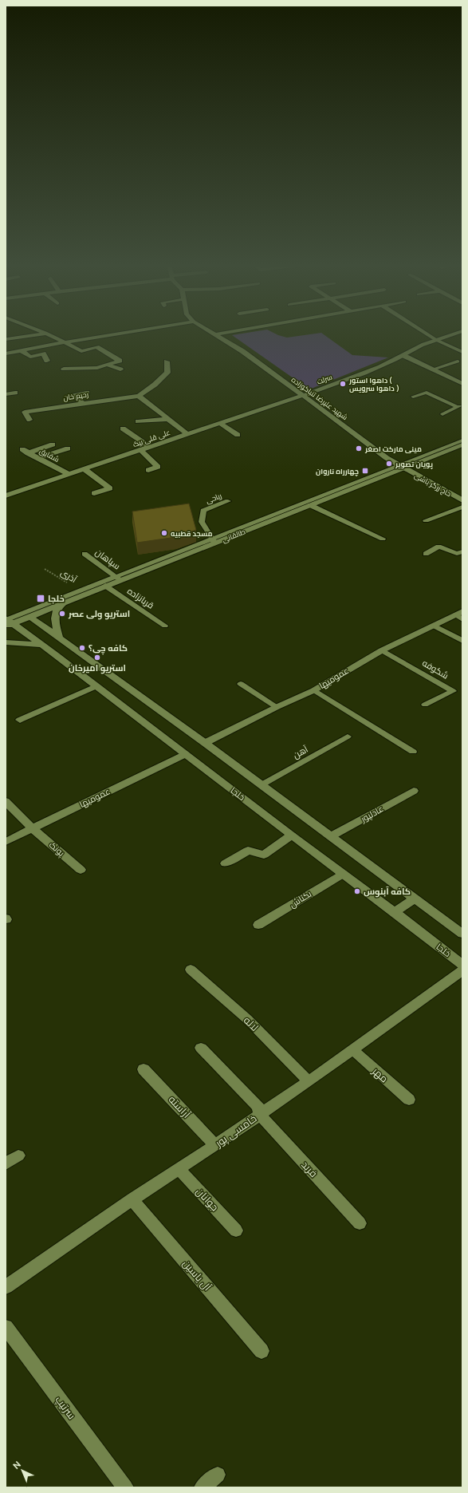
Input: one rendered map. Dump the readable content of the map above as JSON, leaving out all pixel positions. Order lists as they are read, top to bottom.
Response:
{
  "streets": {
    "street": [
      "سرلت",
      "رحیم خان",
      "شهید علیرضا تنباکوزاده",
      "علی قلی بیک",
      "شقایق",
      "حاج زرگر باشی",
      "طالقانی",
      "عمومیها",
      "خلجا",
      "عادلپور",
      "پونک",
      "بکتاش",
      "لاله",
      "مهر",
      "آراسته",
      "خامسی پور",
      "فرید",
      "جوانان",
      "آل یاسین",
      "سرتیپ"
    ],
    "lane": [
      "ریاحی",
      "سپاهان",
      "قربانزاده",
      "شکوفه",
      "آهن"
    ],
    "path": ["آذری"]
  },
  "crossings": [
    ["سرلت", "شهید علیرضا تنباکوزاده"],
    ["سرلت", "علی قلی بیک"],
    ["شهید علیرضا تنباکوزاده", "علی قلی بیک"],
    ["شهید علیرضا تنباکوزاده", "حاج زرگر باشی"],
    ["شهید علیرضا تنباکوزاده", "طالقانی"],
    ["علی قلی بیک", "شقایق"],
    ["حاج زرگر باشی", "طالقانی"],
    ["ریاحی", "طالقانی"],
    ["طالقانی", "سپاهان"],
    ["طالقانی", "آذری"],
    ["طالقانی", "قربانزاده"],
    ["طالقانی", "خلجا"],
    ["شکوفه", "عمومیها"],
    ["عمومیها", "خلجا"],
    ["عمومیها", "پونک"],
    ["خلجا", "بکتاش"],
    ["لاله", "خامسی پور"],
    ["مهر", "خامسی پور"],
    ["آراسته", "خامسی پور"],
    ["خامسی پور", "فرید"],
    ["خامسی پور", "جوانان"],
    ["خامسی پور", "آل یاسین"]
  ],
  "places": {
    "other": [
      "داهوا استور ( داهوا سرویس )",
      "مینی مارکت اصغر",
      "پویان تصویر",
      "مسجد قطبیه",
      "استریو ولی عصر",
      "کافه چی؟",
      "استریو امیرخان",
      "کافه آبنوس"
    ],
    "transit": ["چهارراه ناروان", "خلجا"]
  },
  "north": "top left"
}
